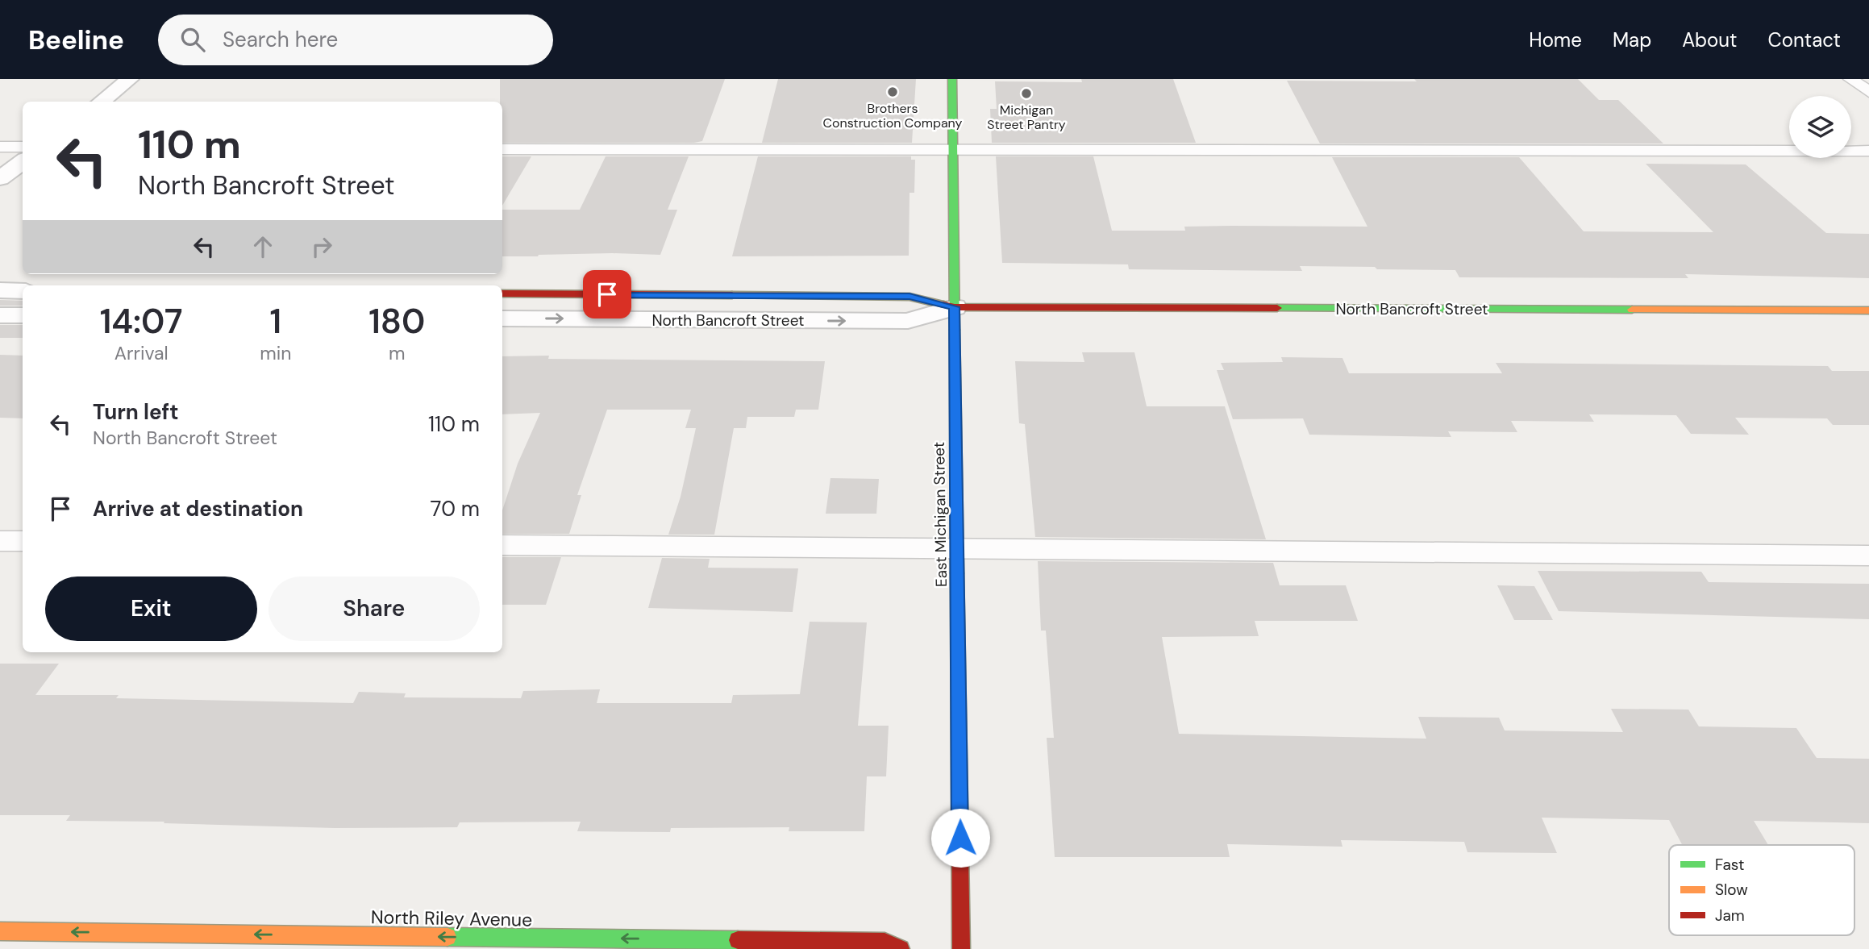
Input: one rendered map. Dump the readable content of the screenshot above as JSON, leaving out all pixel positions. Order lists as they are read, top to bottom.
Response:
{
  "streets": {
    "street": ["North Bancroft Street", "East Michigan Street", "North Riley Avenue"]
  },
  "crossings": [
    ["North Bancroft Street", "East Michigan Street"]
  ],
  "one_way": ["North Riley Avenue"],
  "places": ["Brothers Construction Company", "Michigan Street Pantry"],
  "legend": ["Fast", "Slow", "Jam"],
  "page": {
    "header": "Beeline",
    "search": "Search here",
    "nav": [
      "Home",
      "Map",
      "About",
      "Contact"
    ],
    "turn": ["110 m", "North Bancroft Street"],
    "eta": [
      "14:07",
      "Arrival",
      "1",
      "min",
      "180",
      "m"
    ],
    "list": [
      {
        "name": "Turn left",
        "note": "North Bancroft Street",
        "value": "110 m"
      },
      {
        "name": "Arrive at destination",
        "value": "70 m"
      }
    ],
    "buttons": ["Exit", "Share"]
  }
}
